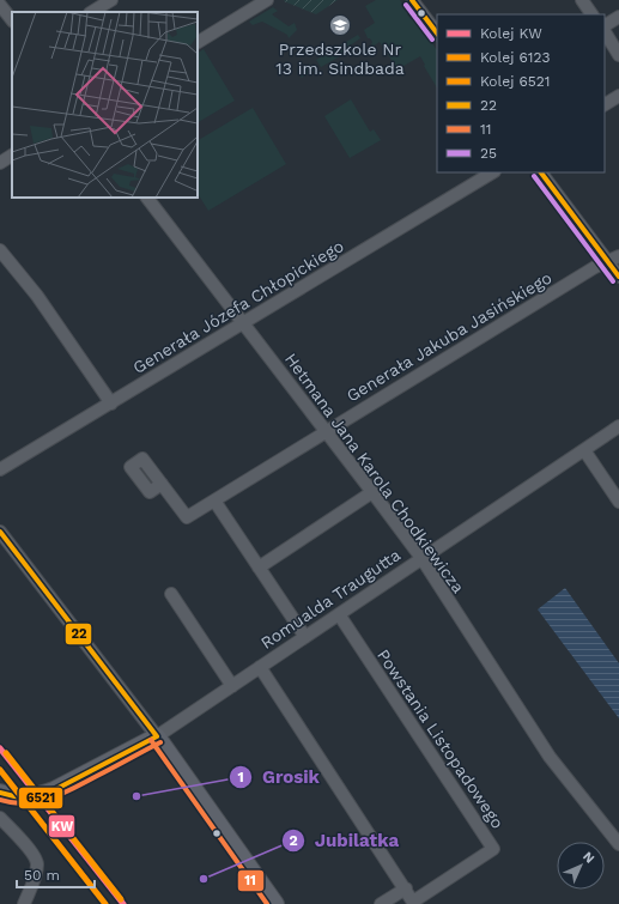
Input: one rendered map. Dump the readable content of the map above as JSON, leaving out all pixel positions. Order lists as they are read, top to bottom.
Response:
{
  "streets": {
    "street": [
      "Generała Józefa Chłopickiego",
      "Generała Jakuba Jasińskiego",
      "Hetmana Jana Karola Chodkiewicza",
      "Romualda Traugutta",
      "Powstania Listopadowego"
    ]
  },
  "crossings": [
    ["Generała Józefa Chłopickiego", "Hetmana Jana Karola Chodkiewicza"],
    ["Generała Jakuba Jasińskiego", "Hetmana Jana Karola Chodkiewicza"],
    ["Hetmana Jana Karola Chodkiewicza", "Romualda Traugutta"],
    ["Romualda Traugutta", "Powstania Listopadowego"]
  ],
  "places": {
    "school or university": ["Przedszkole Nr 13 im. Sindbada"],
    "other": ["Grosik", "Jubilatka"]
  },
  "lines": [
    "transit line 22",
    "transit line 25",
    "transit line 11",
    "rail line KW",
    "rail line 6521",
    "rail line 6123"
  ],
  "legend": [
    "Kolej KW",
    "Kolej 6123",
    "Kolej 6521",
    "22",
    "11",
    "25"
  ],
  "scale_bar": "50 m",
  "north": "top right"
}
